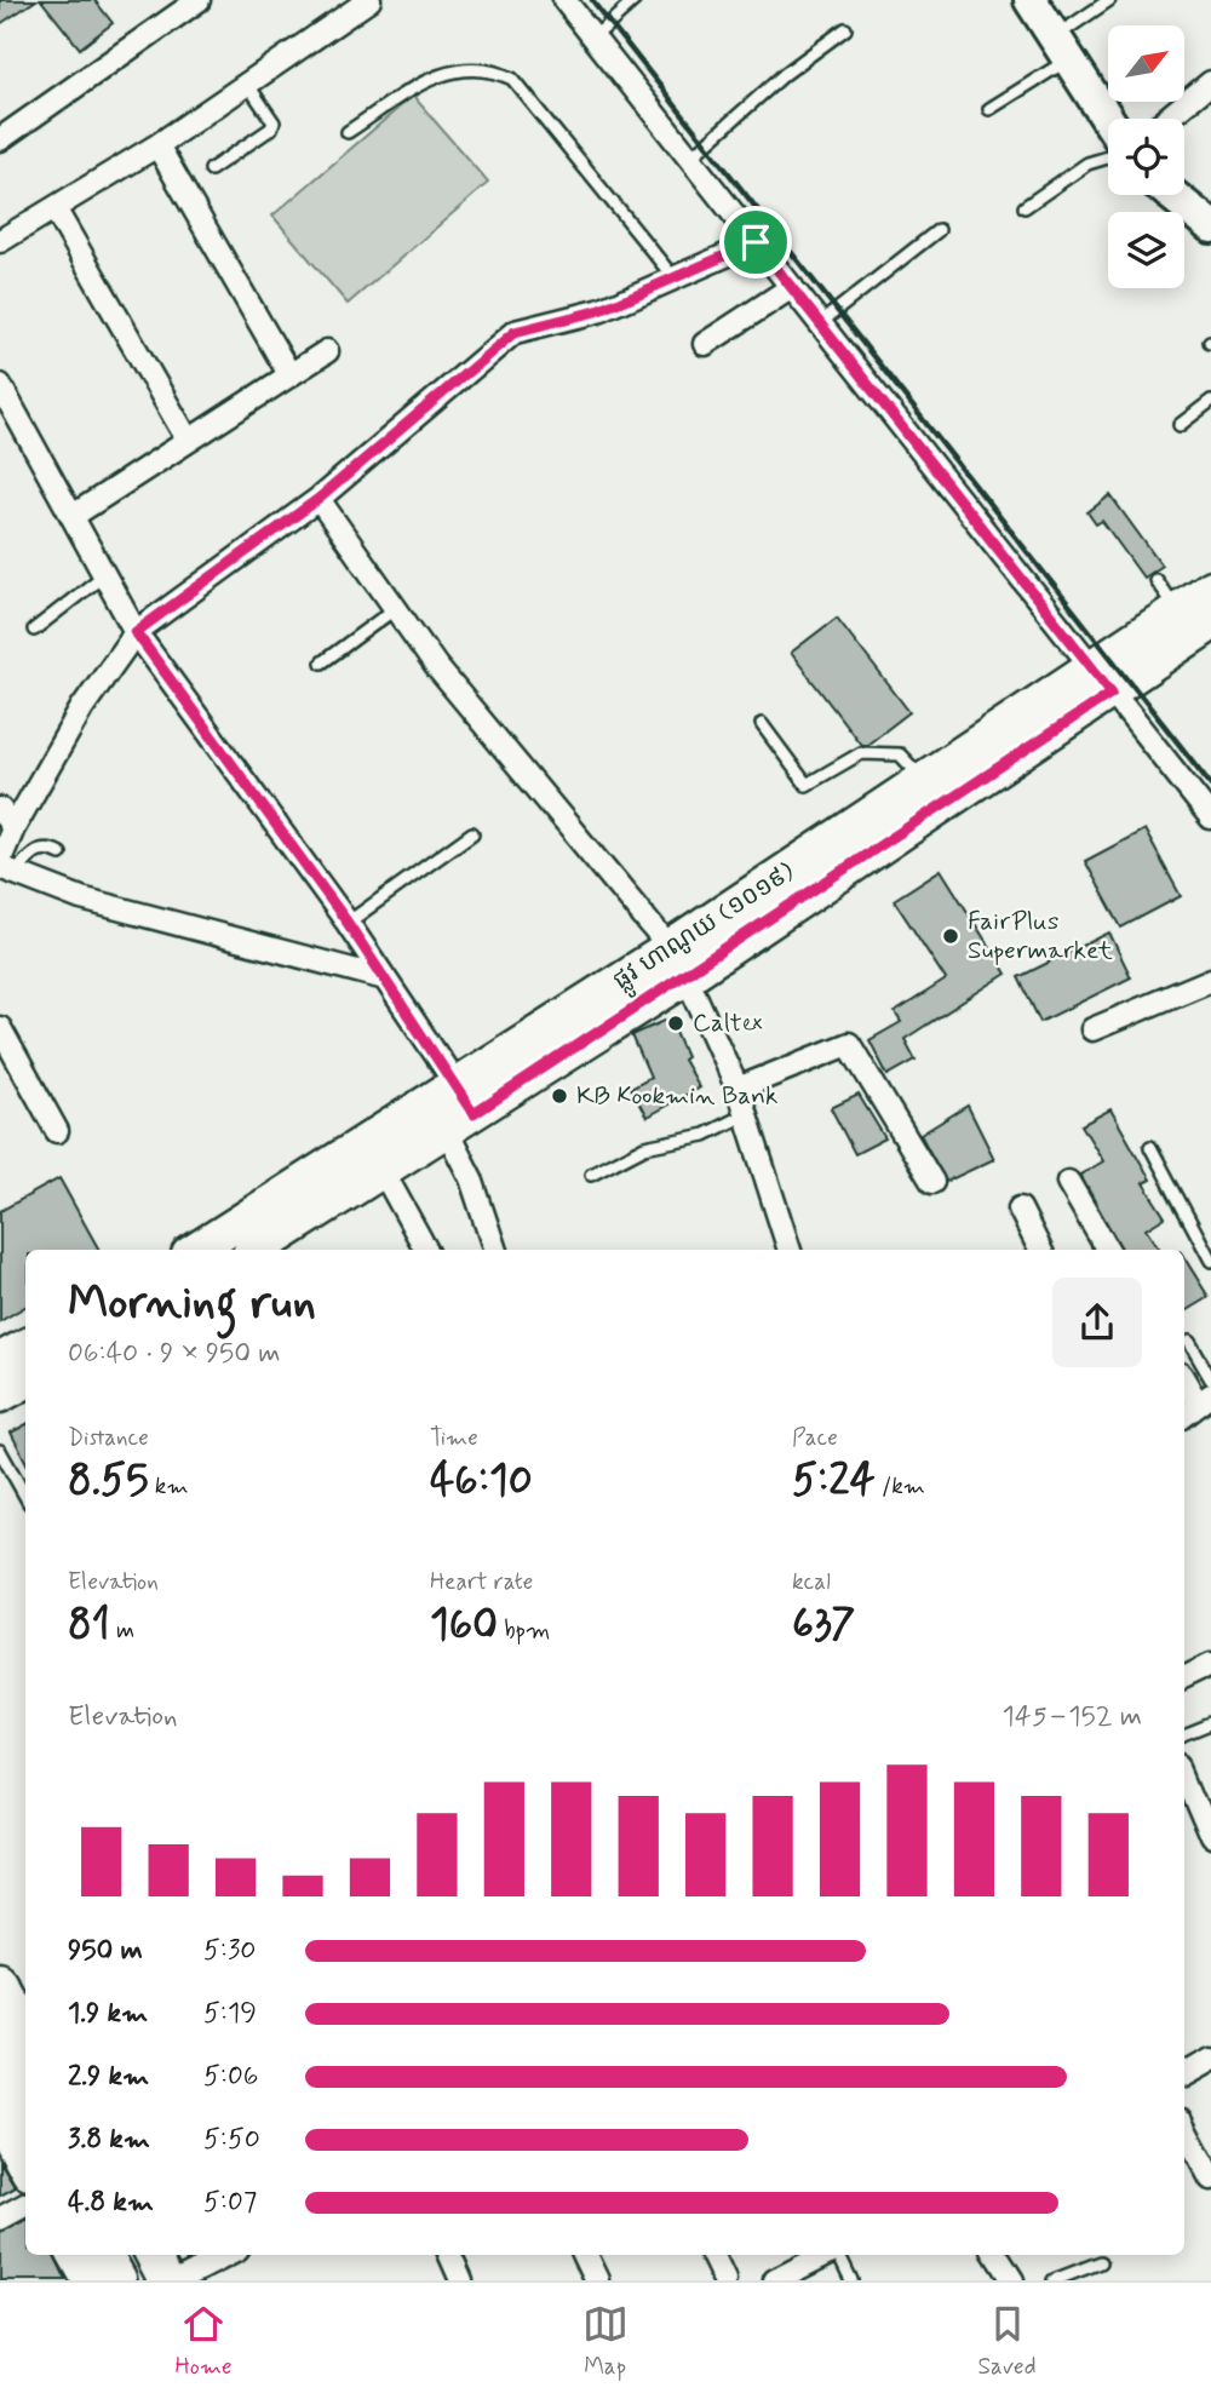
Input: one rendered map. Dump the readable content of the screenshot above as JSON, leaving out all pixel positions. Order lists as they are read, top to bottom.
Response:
{
  "streets": {
    "main road": ["ផ្លូវ ហាណូយ (១០១៩)"]
  },
  "places": ["FairPlus Supermarket", "Caltex", "KB Kookmin Bank"],
  "north": "top right",
  "page": {
    "heading": ["Morning run", "06:40 · 9 × 950 m"],
    "stats": [
      ["Distance", "8.55 km"],
      ["Time", "46:10"],
      ["Pace", "5:24 /km"],
      ["Elevation", "81 m"],
      ["Heart rate", "160 bpm"],
      ["kcal", "637"]
    ],
    "chart": ["Elevation", "145–152 m"],
    "list": [
      {
        "name": "950 m",
        "note": "5:30"
      },
      {
        "name": "1.9 km",
        "note": "5:19"
      },
      {
        "name": "2.9 km",
        "note": "5:06"
      },
      {
        "name": "3.8 km",
        "note": "5:50"
      },
      {
        "name": "4.8 km",
        "note": "5:07"
      }
    ],
    "tabs": ["Home", "Map", "Saved"]
  }
}
